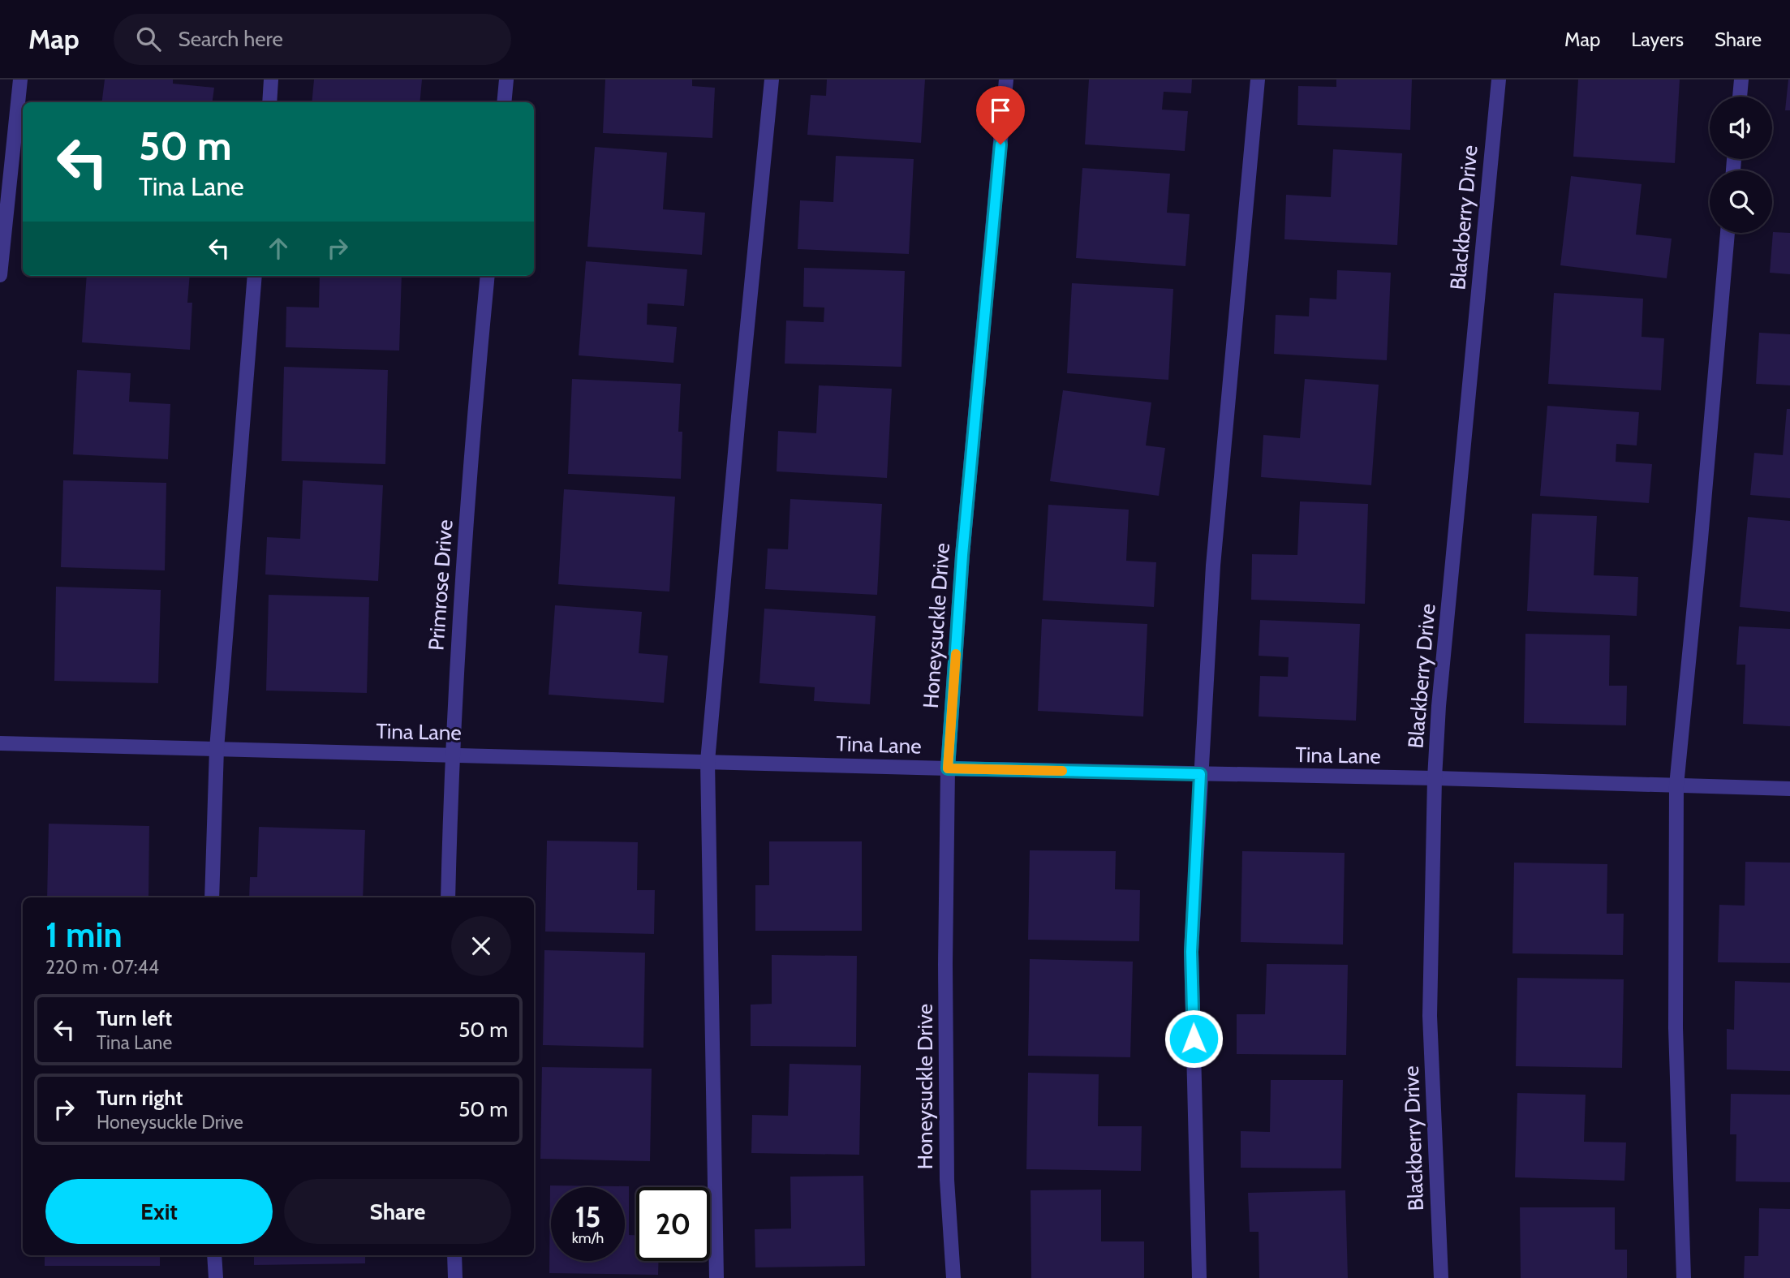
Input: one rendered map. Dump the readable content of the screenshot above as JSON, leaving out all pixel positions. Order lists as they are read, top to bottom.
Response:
{
  "streets": {
    "street": [
      "Blackberry Drive",
      "Primrose Drive",
      "Honeysuckle Drive",
      "Tina Lane"
    ]
  },
  "crossings": [
    ["Blackberry Drive", "Tina Lane"],
    ["Primrose Drive", "Tina Lane"],
    ["Honeysuckle Drive", "Tina Lane"]
  ],
  "page": {
    "header": "Map",
    "search": "Search here",
    "nav": ["Map", "Layers", "Share"],
    "turn": ["50 m", "Tina Lane"],
    "heading": ["1 min", "220 m · 07:44"],
    "list": [
      {
        "name": "Turn left",
        "note": "Tina Lane",
        "value": "50 m"
      },
      {
        "name": "Turn right",
        "note": "Honeysuckle Drive",
        "value": "50 m"
      }
    ],
    "buttons": ["Exit", "Share"],
    "speed": "15 km/h",
    "limit": "20"
  }
}
